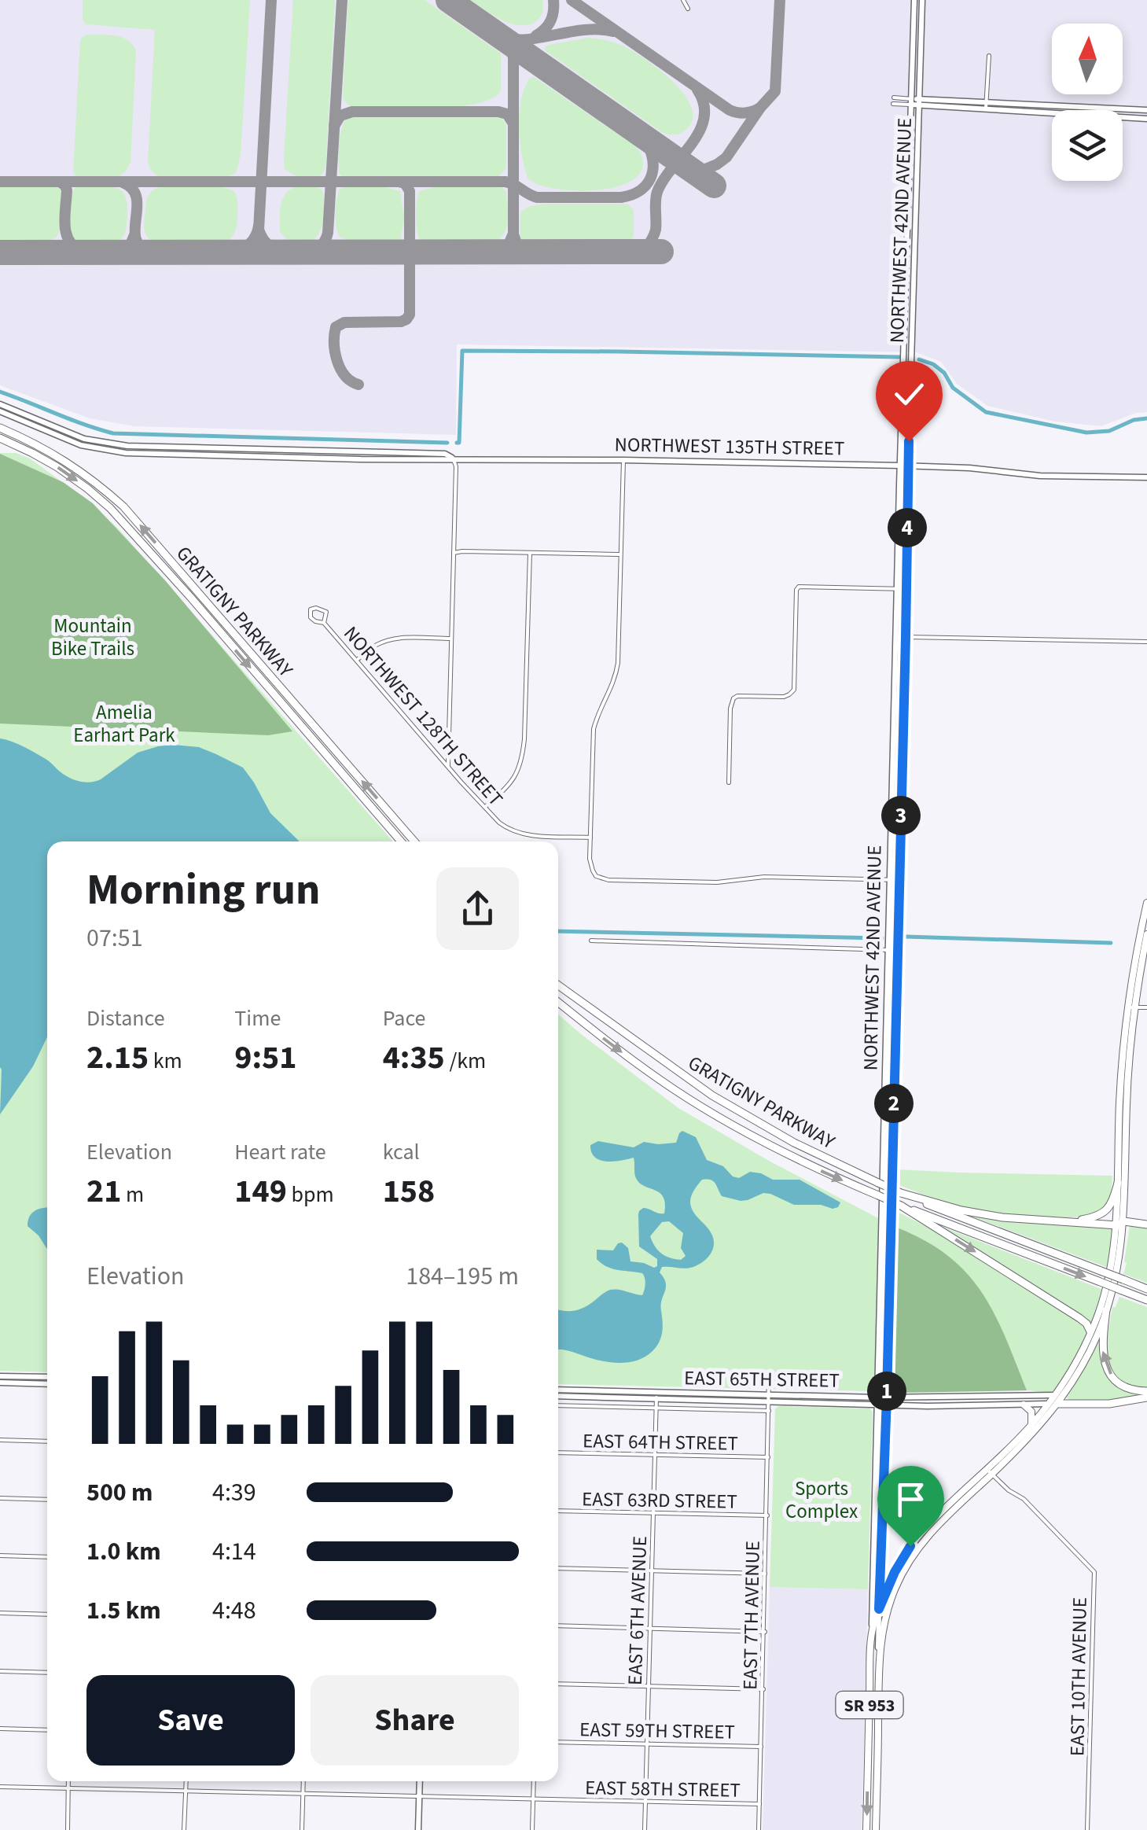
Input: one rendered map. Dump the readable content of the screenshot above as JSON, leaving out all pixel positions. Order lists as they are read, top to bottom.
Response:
{
  "streets": {
    "highway": ["GRATIGNY PARKWAY"],
    "main road": [
      "NORTHWEST 42ND AVENUE",
      "NORTHWEST 135TH STREET",
      "EAST 65TH STREET",
      "SR 953"
    ],
    "street": [
      "NORTHWEST 128TH STREET",
      "EAST 64TH STREET",
      "EAST 63RD STREET",
      "EAST 6TH AVENUE",
      "EAST 7TH AVENUE",
      "EAST 10TH AVENUE",
      "EAST 59TH STREET",
      "EAST 58TH STREET"
    ]
  },
  "crossings": [
    ["NORTHWEST 42ND AVENUE", "NORTHWEST 135TH STREET"],
    ["NORTHWEST 42ND AVENUE", "EAST 65TH STREET"],
    ["NORTHWEST 42ND AVENUE", "SR 953"],
    ["EAST 65TH STREET", "EAST 6TH AVENUE"],
    ["EAST 65TH STREET", "EAST 7TH AVENUE"],
    ["EAST 65TH STREET", "SR 953"],
    ["EAST 64TH STREET", "EAST 6TH AVENUE"],
    ["EAST 64TH STREET", "EAST 7TH AVENUE"],
    ["EAST 63RD STREET", "EAST 6TH AVENUE"],
    ["EAST 63RD STREET", "EAST 7TH AVENUE"],
    ["EAST 6TH AVENUE", "EAST 59TH STREET"],
    ["EAST 6TH AVENUE", "EAST 58TH STREET"],
    ["EAST 7TH AVENUE", "EAST 59TH STREET"],
    ["EAST 7TH AVENUE", "EAST 58TH STREET"]
  ],
  "parks": ["Mountain Bike Trails", "Amelia Earhart Park", "Sports Complex"],
  "north": "top",
  "page": {
    "pins": [
      "4",
      "3",
      "2",
      "1"
    ],
    "heading": ["Morning run", "07:51"],
    "stats": [
      ["Distance", "2.15 km"],
      ["Time", "9:51"],
      ["Pace", "4:35 /km"],
      ["Elevation", "21 m"],
      ["Heart rate", "149 bpm"],
      ["kcal", "158"]
    ],
    "chart": ["Elevation", "184–195 m"],
    "list": [
      {
        "name": "500 m",
        "note": "4:39"
      },
      {
        "name": "1.0 km",
        "note": "4:14"
      },
      {
        "name": "1.5 km",
        "note": "4:48"
      }
    ],
    "buttons": ["Save", "Share"]
  }
}
